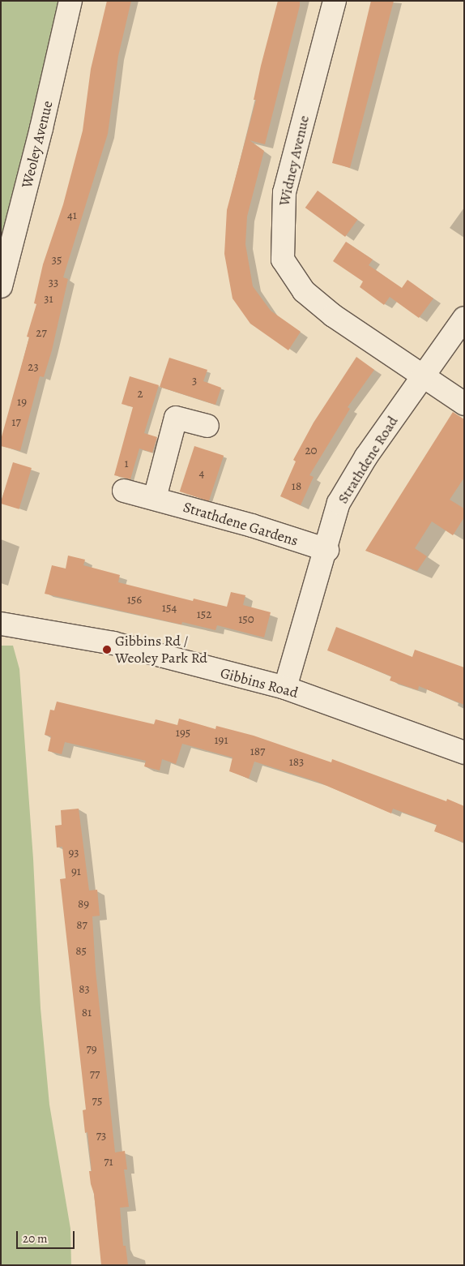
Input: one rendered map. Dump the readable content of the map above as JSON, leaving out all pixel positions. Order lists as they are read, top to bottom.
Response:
{
  "streets": {
    "street": [
      "Weoley Avenue",
      "Widney Avenue",
      "Strathdene Road",
      "Strathdene Gardens",
      "Gibbins Road"
    ]
  },
  "crossings": [
    ["Widney Avenue", "Strathdene Road"],
    ["Strathdene Road", "Strathdene Gardens"],
    ["Strathdene Road", "Gibbins Road"]
  ],
  "places": ["Gibbins Rd / Weoley Park Rd"],
  "house_numbers": [
    "41",
    "35",
    "33",
    "31",
    "27",
    "23",
    "3",
    "2",
    "19",
    "17",
    "20",
    "1",
    "4",
    "18",
    "156",
    "154",
    "152",
    "150",
    "195",
    "191",
    "187",
    "183",
    "93",
    "91",
    "89",
    "87",
    "85",
    "83",
    "81",
    "79",
    "77",
    "75",
    "73",
    "71"
  ],
  "scale_bar": "20 m"
}
